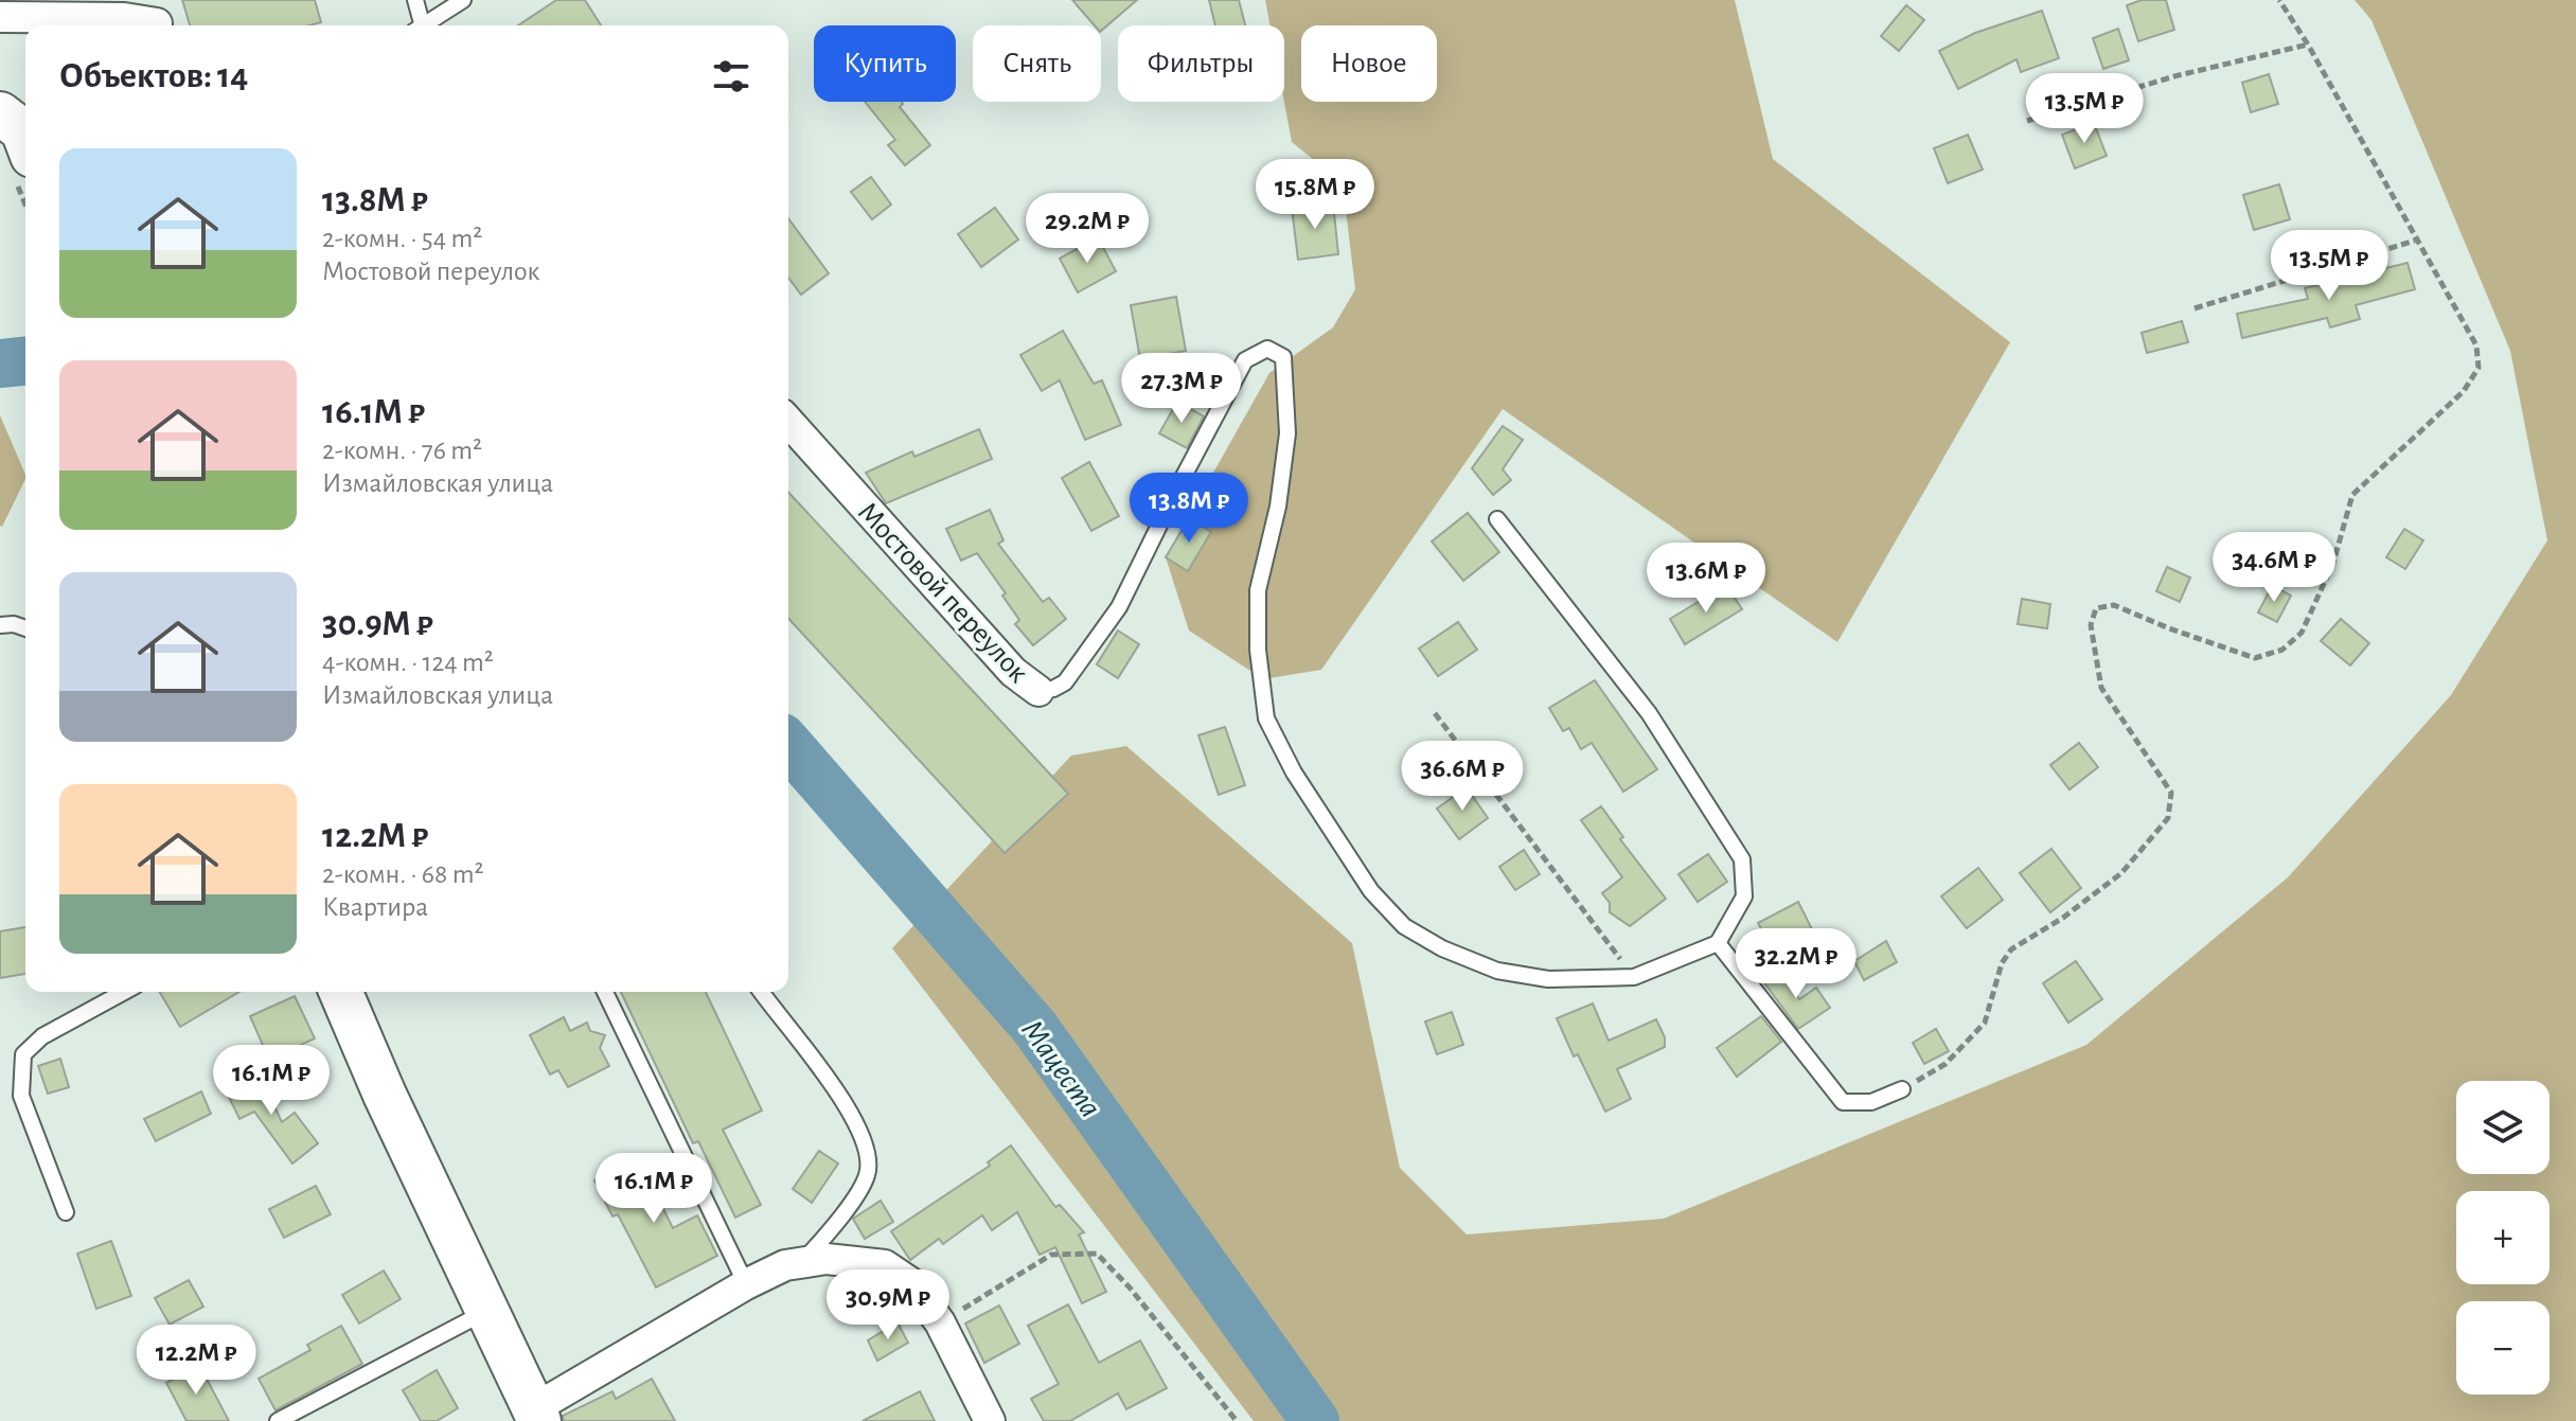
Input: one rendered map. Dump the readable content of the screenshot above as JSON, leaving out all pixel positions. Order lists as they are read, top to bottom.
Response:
{
  "streets": {
    "street": ["Мостовой переулок"]
  },
  "water": ["Мацеста"],
  "page": {
    "chip": [
      "Купить",
      "Снять",
      "Фильтры",
      "Новое"
    ],
    "heading": "Объектов: 14",
    "price": [
      "13.5M ₽",
      "15.8M ₽",
      "29.2M ₽",
      "13.5M ₽",
      "27.3M ₽",
      "13.8M ₽",
      "34.6M ₽",
      "13.6M ₽",
      "36.6M ₽",
      "32.2M ₽",
      "16.1M ₽",
      "16.1M ₽",
      "30.9M ₽",
      "12.2M ₽"
    ],
    "list": [
      {
        "name": "13.8M ₽",
        "note": "2-комн. · 54 m² · Мостовой переулок"
      },
      {
        "name": "16.1M ₽",
        "note": "2-комн. · 76 m² · Измайловская улица"
      },
      {
        "name": "30.9M ₽",
        "note": "4-комн. · 124 m² · Измайловская улица"
      },
      {
        "name": "12.2M ₽",
        "note": "2-комн. · 68 m² · Квартира"
      }
    ],
    "map_buttons": ["+", "−"]
  }
}
